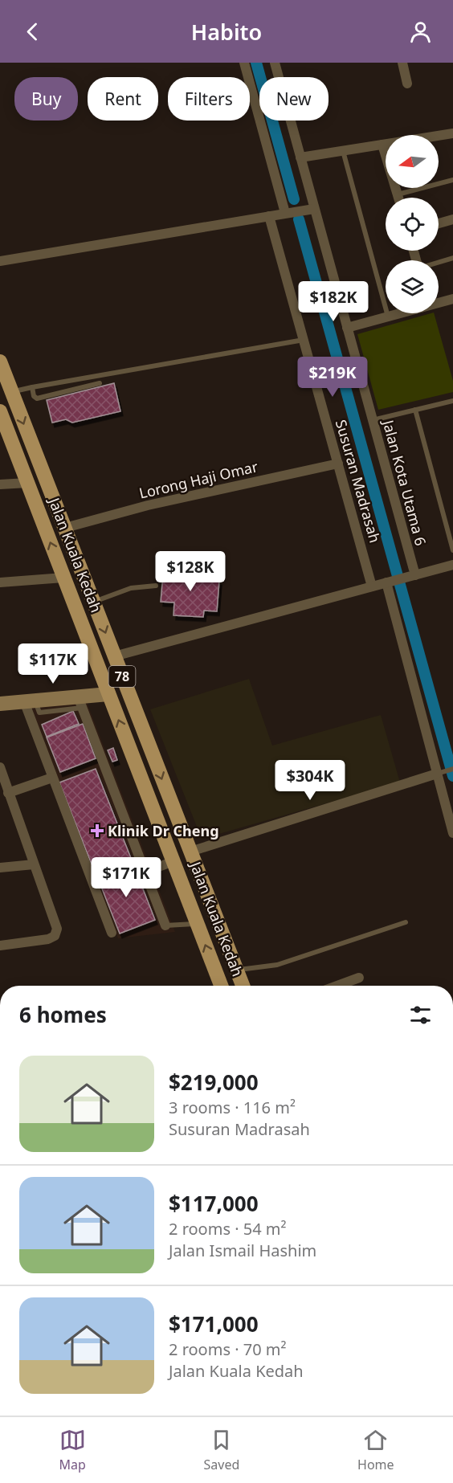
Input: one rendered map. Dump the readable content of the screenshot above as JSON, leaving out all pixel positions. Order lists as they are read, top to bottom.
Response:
{
  "streets": {
    "main road": ["Jalan Kuala Kedah", "78"],
    "street": ["Lorong Haji Omar", "Susuran Madrasah", "Jalan Kota Utama 6"]
  },
  "crossings": [
    ["Lorong Haji Omar", "Susuran Madrasah"],
    ["Lorong Haji Omar", "Jalan Kuala Kedah"]
  ],
  "places": {
    "health": ["Klinik Dr Cheng"]
  },
  "north": "left",
  "page": {
    "header": "Habito",
    "chip": [
      "Buy",
      "Rent",
      "Filters",
      "New"
    ],
    "price": [
      "$182K",
      "$219K",
      "$128K",
      "$117K",
      "$304K",
      "$171K"
    ],
    "heading": "6 homes",
    "list": [
      {
        "name": "$219,000",
        "note": "3 rooms · 116 m² · Susuran Madrasah"
      },
      {
        "name": "$117,000",
        "note": "2 rooms · 54 m² · Jalan Ismail Hashim"
      },
      {
        "name": "$171,000",
        "note": "2 rooms · 70 m² · Jalan Kuala Kedah"
      }
    ],
    "tabs": ["Map", "Saved", "Home"]
  }
}
